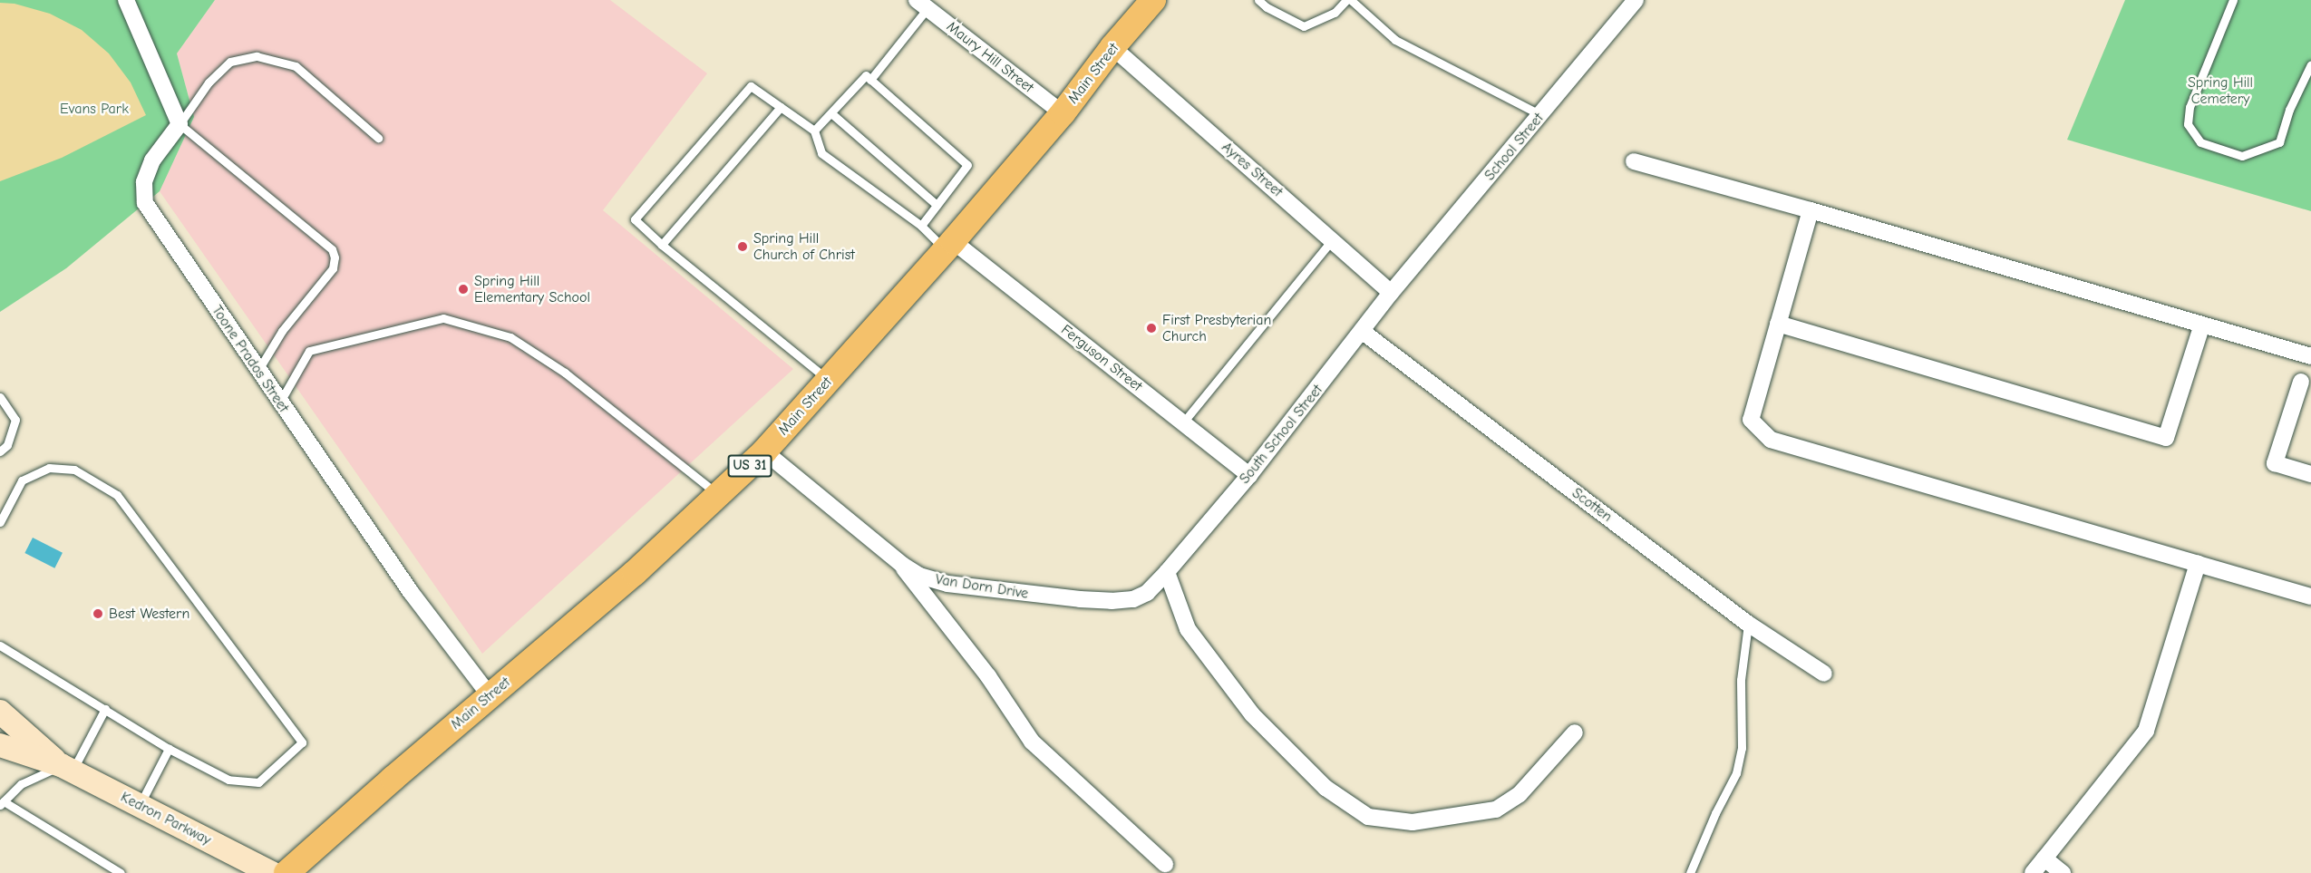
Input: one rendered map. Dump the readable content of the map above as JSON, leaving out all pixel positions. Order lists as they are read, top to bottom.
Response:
{
  "streets": {
    "main road": ["Main Street", "US 31"],
    "street": [
      "Maury Hill Street",
      "School Street",
      "Ayres Street",
      "Ferguson Street",
      "Toone Prados Street",
      "South School Street",
      "Scotten",
      "Van Dorn Drive",
      "Kedron Parkway"
    ]
  },
  "crossings": [
    ["Maury Hill Street", "Main Street"],
    ["Main Street", "Ayres Street"],
    ["Main Street", "Ferguson Street"],
    ["Main Street", "Toone Prados Street"],
    ["Main Street", "Van Dorn Drive"],
    ["School Street", "Ayres Street"],
    ["School Street", "South School Street"],
    ["Ayres Street", "South School Street"],
    ["Ferguson Street", "South School Street"],
    ["South School Street", "Scotten"],
    ["South School Street", "Van Dorn Drive"]
  ],
  "parks": ["Spring Hill Cemetery", "Evans Park"],
  "places": [
    "Spring Hill Church of Christ",
    "Spring Hill Elementary School",
    "First Presbyterian Church",
    "Best Western"
  ]
}
